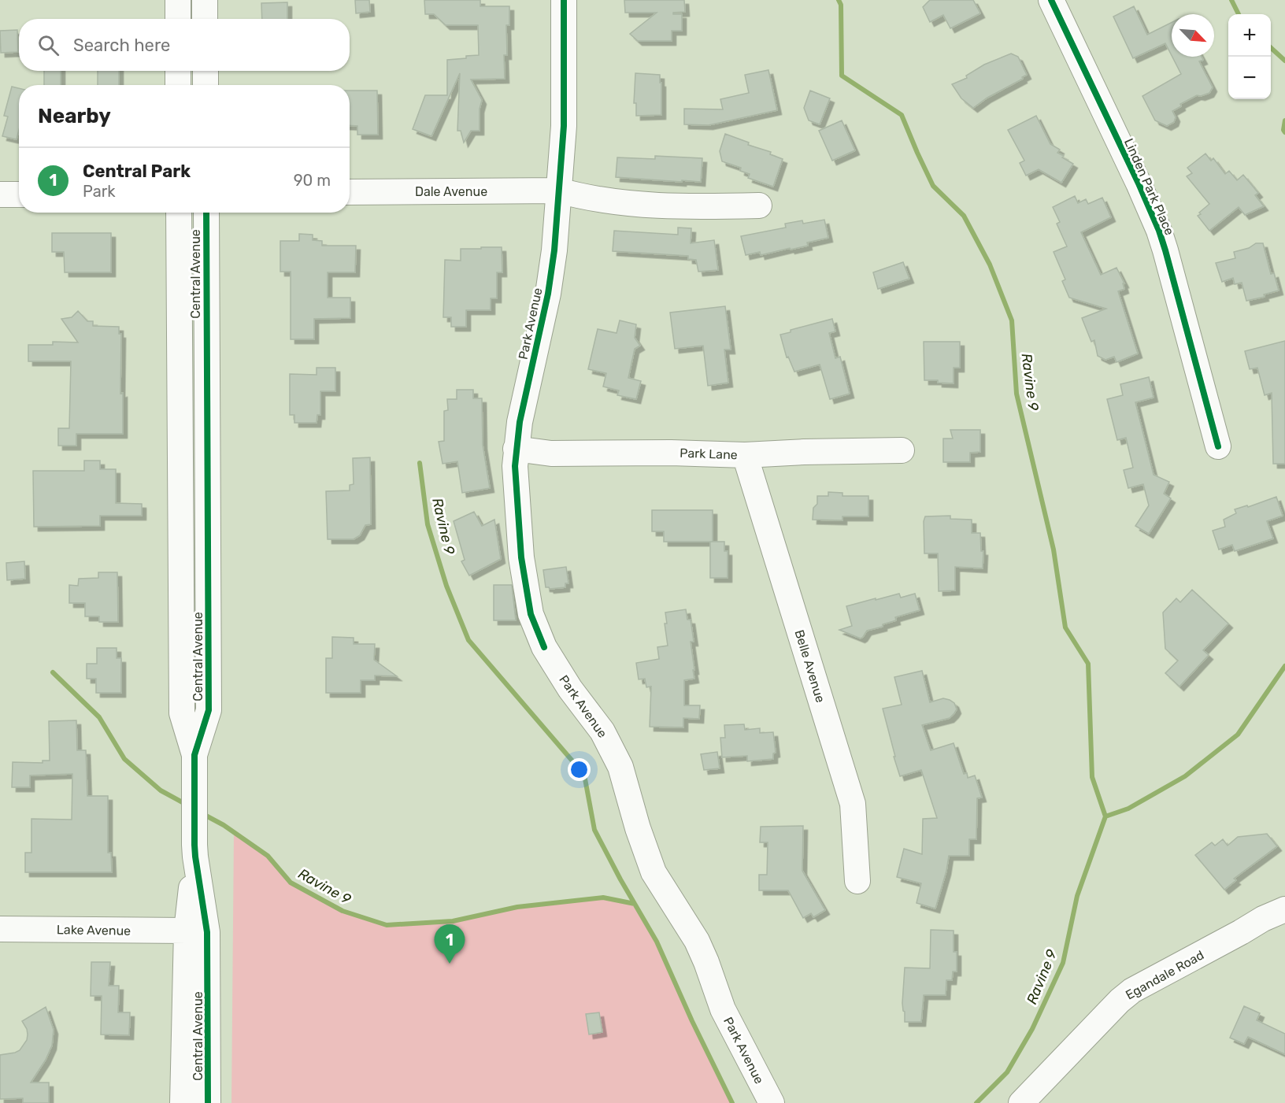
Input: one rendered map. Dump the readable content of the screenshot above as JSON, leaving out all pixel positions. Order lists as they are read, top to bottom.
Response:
{
  "streets": {
    "street": [
      "Linden Park Place",
      "Dale Avenue",
      "Central Avenue",
      "Park Avenue",
      "Park Lane",
      "Belle Avenue",
      "Lake Avenue",
      "Egandale Road"
    ]
  },
  "crossings": [
    ["Dale Avenue", "Park Avenue"],
    ["Central Avenue", "Lake Avenue"],
    ["Park Avenue", "Park Lane"],
    ["Park Lane", "Belle Avenue"]
  ],
  "water": ["Ravine 9"],
  "north": "bottom right",
  "page": {
    "map_buttons": ["+", "−"],
    "search": "Search here",
    "heading": "Nearby",
    "list": [
      {
        "mark": "1",
        "name": "Central Park",
        "note": "Park",
        "value": "90 m"
      }
    ],
    "pins": "1"
  }
}
